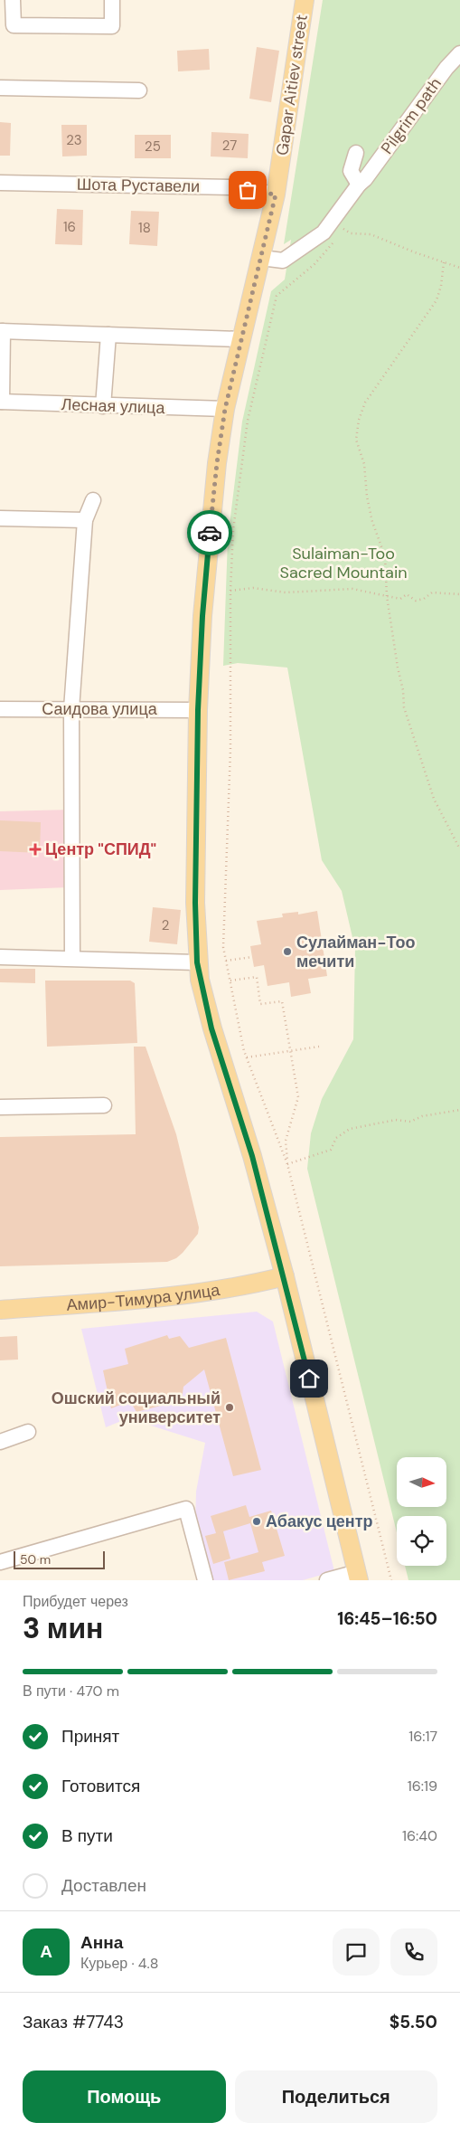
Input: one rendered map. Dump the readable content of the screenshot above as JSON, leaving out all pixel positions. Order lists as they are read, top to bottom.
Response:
{
  "streets": {
    "main road": ["Gapar Aitiev street", "Амир-Тимура улица"],
    "street": [
      "Pilgrim path",
      "Шота Руставели",
      "Лесная улица",
      "Саидова улица"
    ]
  },
  "crossings": [
    ["Gapar Aitiev street", "Pilgrim path"],
    ["Gapar Aitiev street", "Шота Руставели"],
    ["Gapar Aitiev street", "Лесная улица"],
    ["Gapar Aitiev street", "Саидова улица"],
    ["Gapar Aitiev street", "Амир-Тимура улица"]
  ],
  "parks": ["Sulaiman-Too Sacred Mountain"],
  "places": {
    "health": ["Центр \"СПИД\""],
    "other": ["Сулайман-Тоо мечити", "Ошский социальный университет", "Абакус центр"]
  },
  "house_numbers": [
    "23",
    "27",
    "25",
    "16",
    "18",
    "2"
  ],
  "scale_bar": "50 m",
  "north": "right",
  "page": {
    "scale": "50 m",
    "heading": ["3 мин", "Прибудет через", "16:45–16:50"],
    "panel": [
      "Анна",
      "Курьер · 4.8",
      "Заказ #7743",
      "$5.50"
    ],
    "bar": "В пути · 470 m",
    "list": [
      ["Принят", "16:17"],
      ["Готовится", "16:19"],
      ["В пути", "16:40"],
      "Доставлен"
    ],
    "round": "А",
    "buttons": ["Помощь", "Поделиться"]
  }
}
